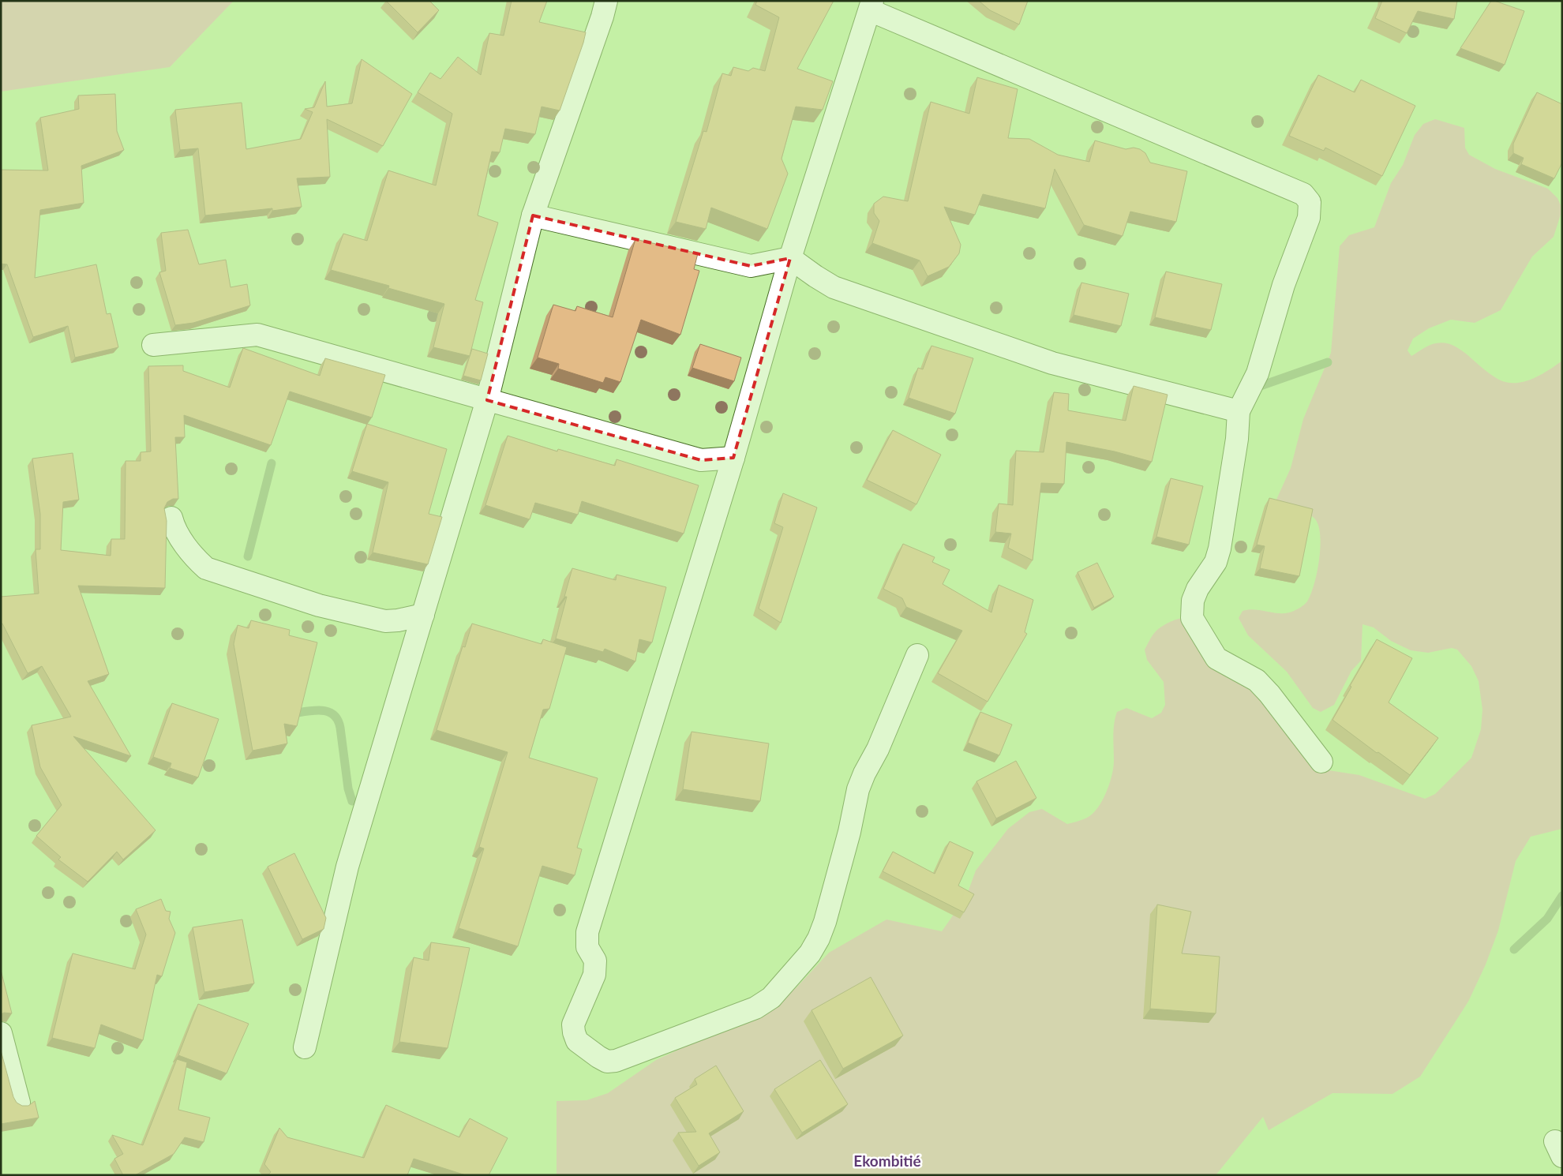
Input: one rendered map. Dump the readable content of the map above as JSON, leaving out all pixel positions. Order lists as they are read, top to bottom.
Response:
{
  "districts": ["Ekombitié"]
}
